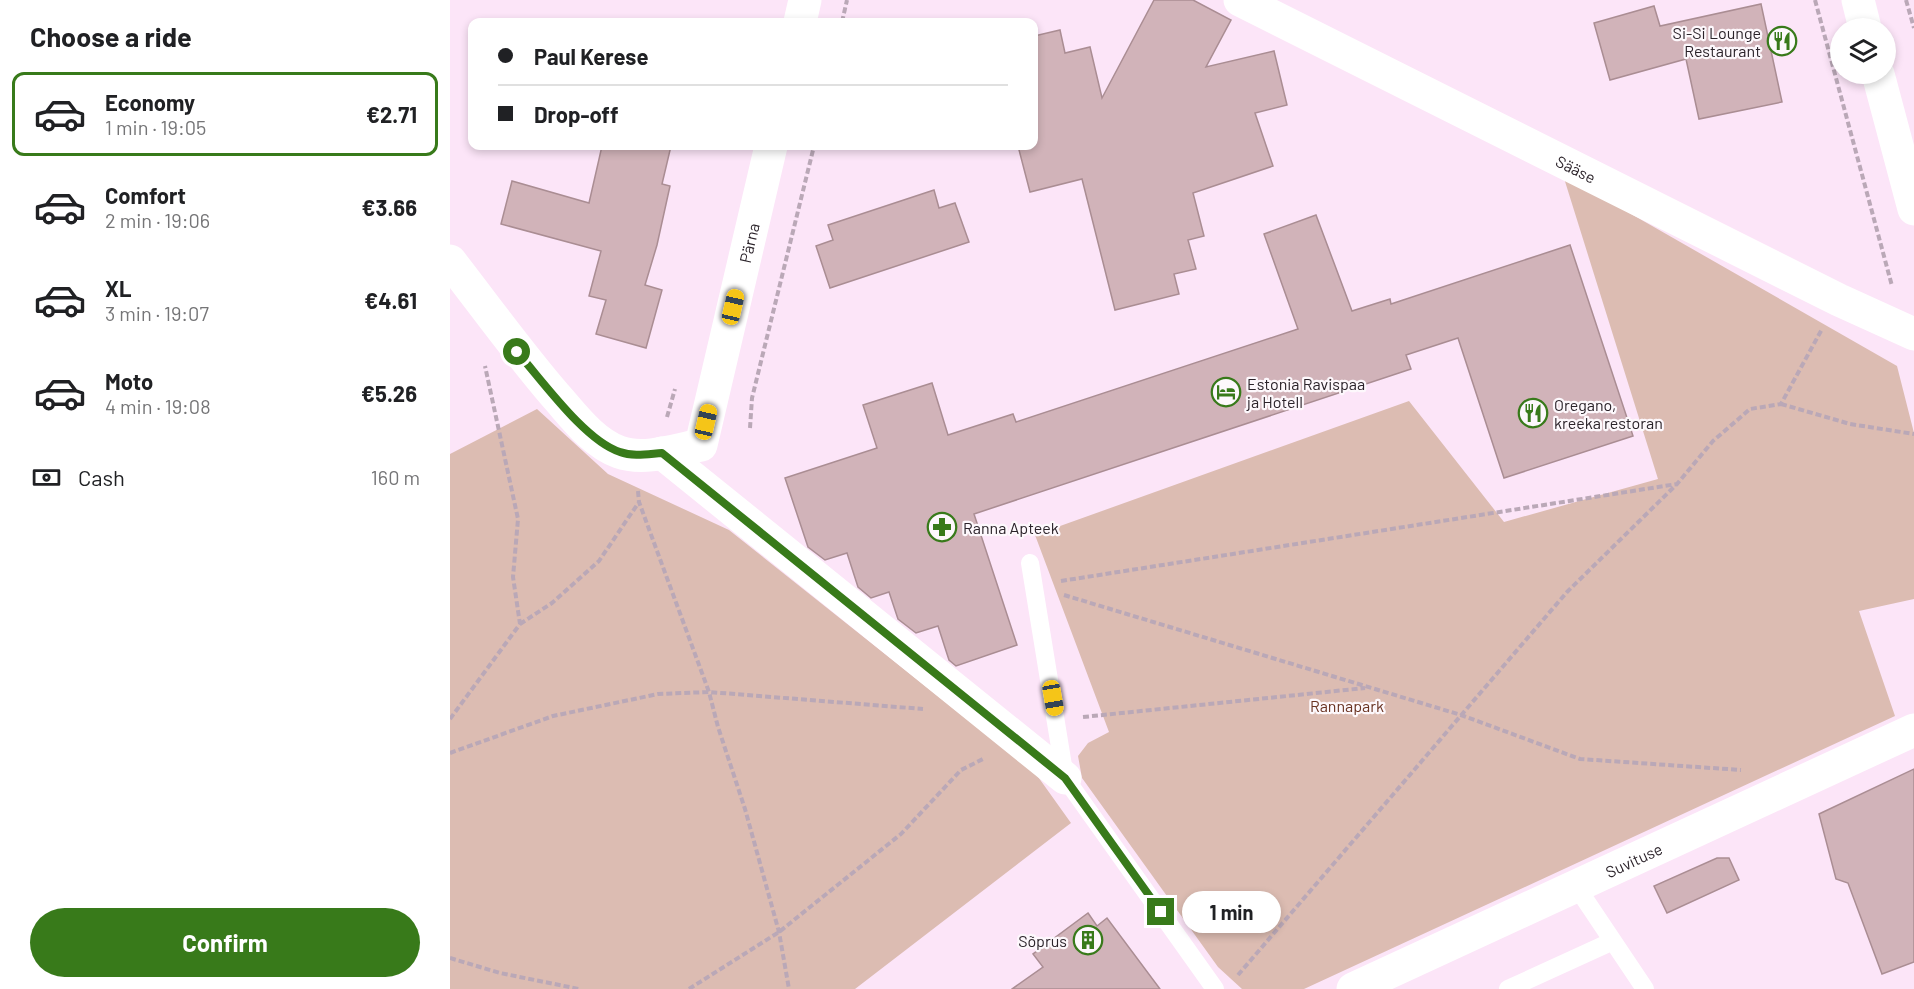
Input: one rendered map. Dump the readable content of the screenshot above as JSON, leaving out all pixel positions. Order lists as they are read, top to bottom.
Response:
{
  "streets": {
    "street": ["Sääse", "Pärna", "Suvituse"]
  },
  "parks": ["Rannapark"],
  "places": {
    "restaurant": ["Si-Si Lounge Restaurant", "Oregano, kreeka restoran"],
    "hotel": ["Estonia Ravispaa ja Hotell"],
    "pharmacy": ["Ranna Apteek"],
    "building": ["Sõprus"]
  },
  "page": {
    "heading": "Choose a ride",
    "banner": ["Paul Kerese", "Drop-off"],
    "list": [
      {
        "name": "Economy",
        "note": "1 min · 19:05",
        "value": "€2.71"
      },
      {
        "name": "Comfort",
        "note": "2 min · 19:06",
        "value": "€3.66"
      },
      {
        "name": "XL",
        "note": "3 min · 19:07",
        "value": "€4.61"
      },
      {
        "name": "Moto",
        "note": "4 min · 19:08",
        "value": "€5.26"
      }
    ],
    "pay": ["Cash", "160 m"],
    "bubble": "1 min",
    "buttons": "Confirm"
  }
}
